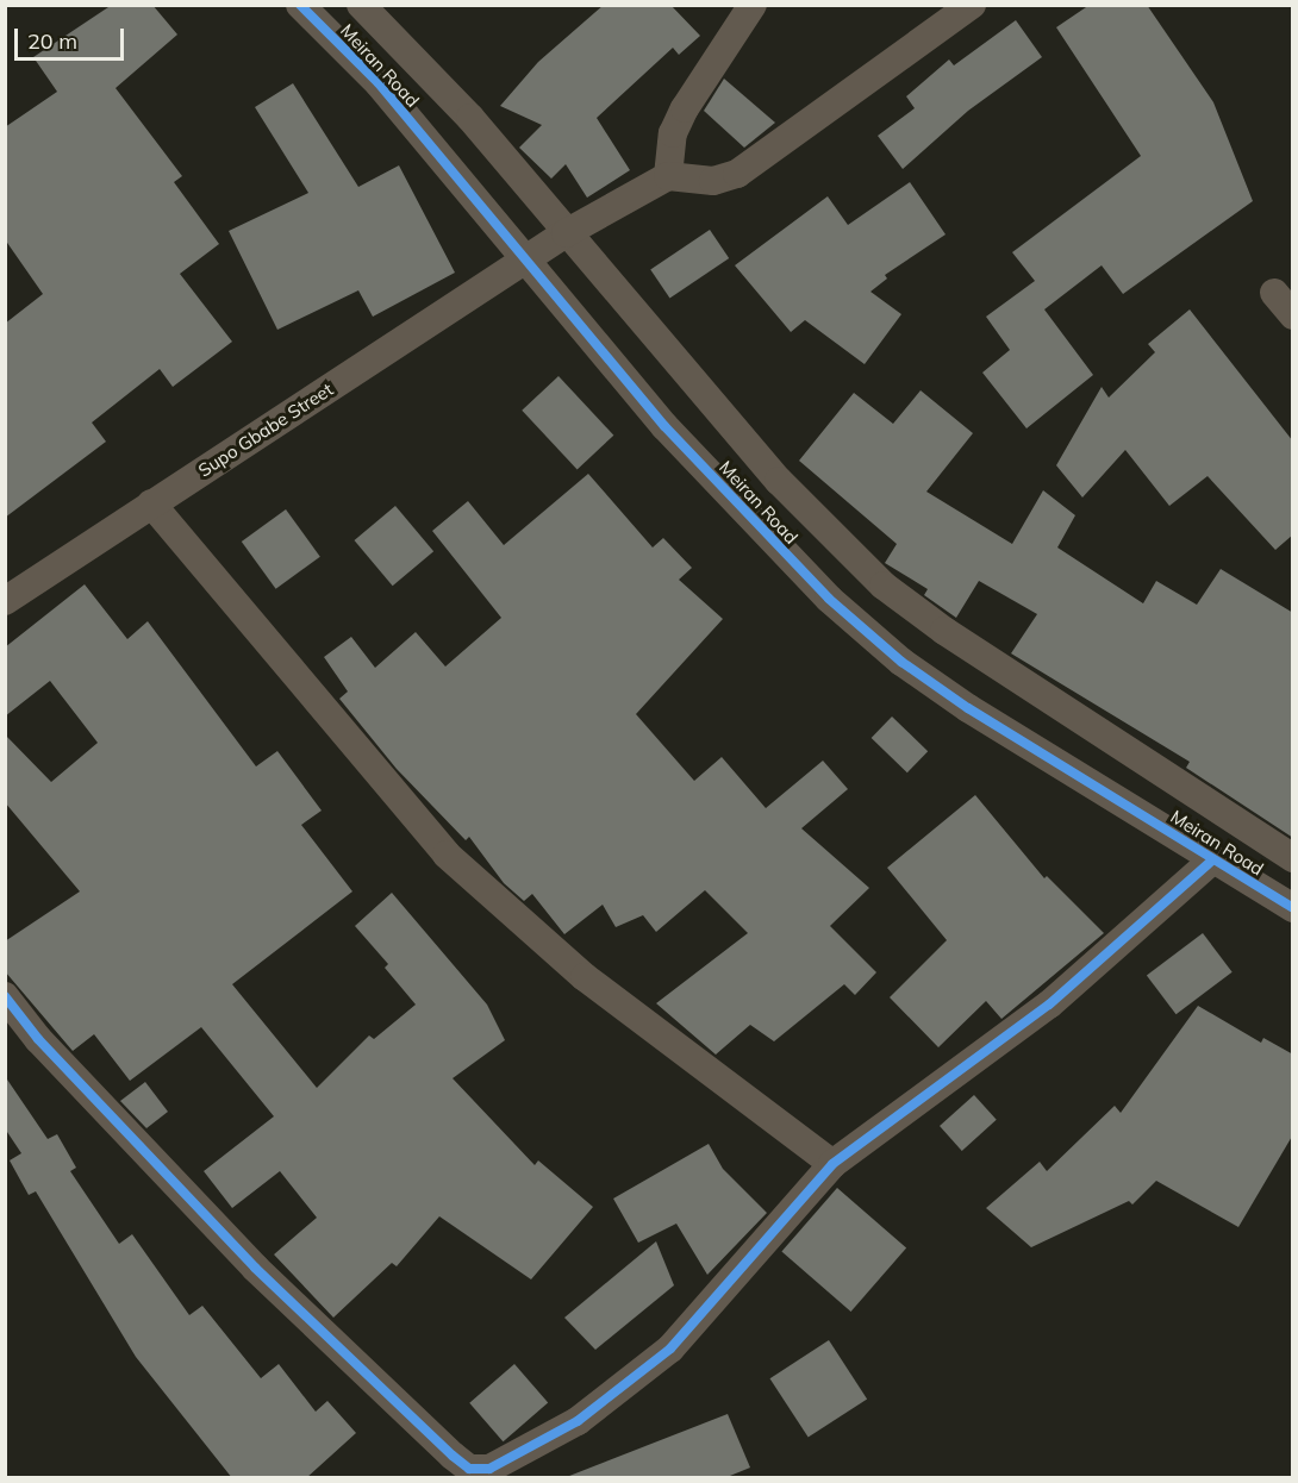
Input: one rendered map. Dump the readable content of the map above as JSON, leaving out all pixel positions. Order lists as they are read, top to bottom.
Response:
{
  "streets": {
    "street": ["Meiran Road", "Supo Gbabe Street"]
  },
  "crossings": [
    ["Meiran Road", "Supo Gbabe Street"]
  ],
  "scale_bar": "20 m"
}
